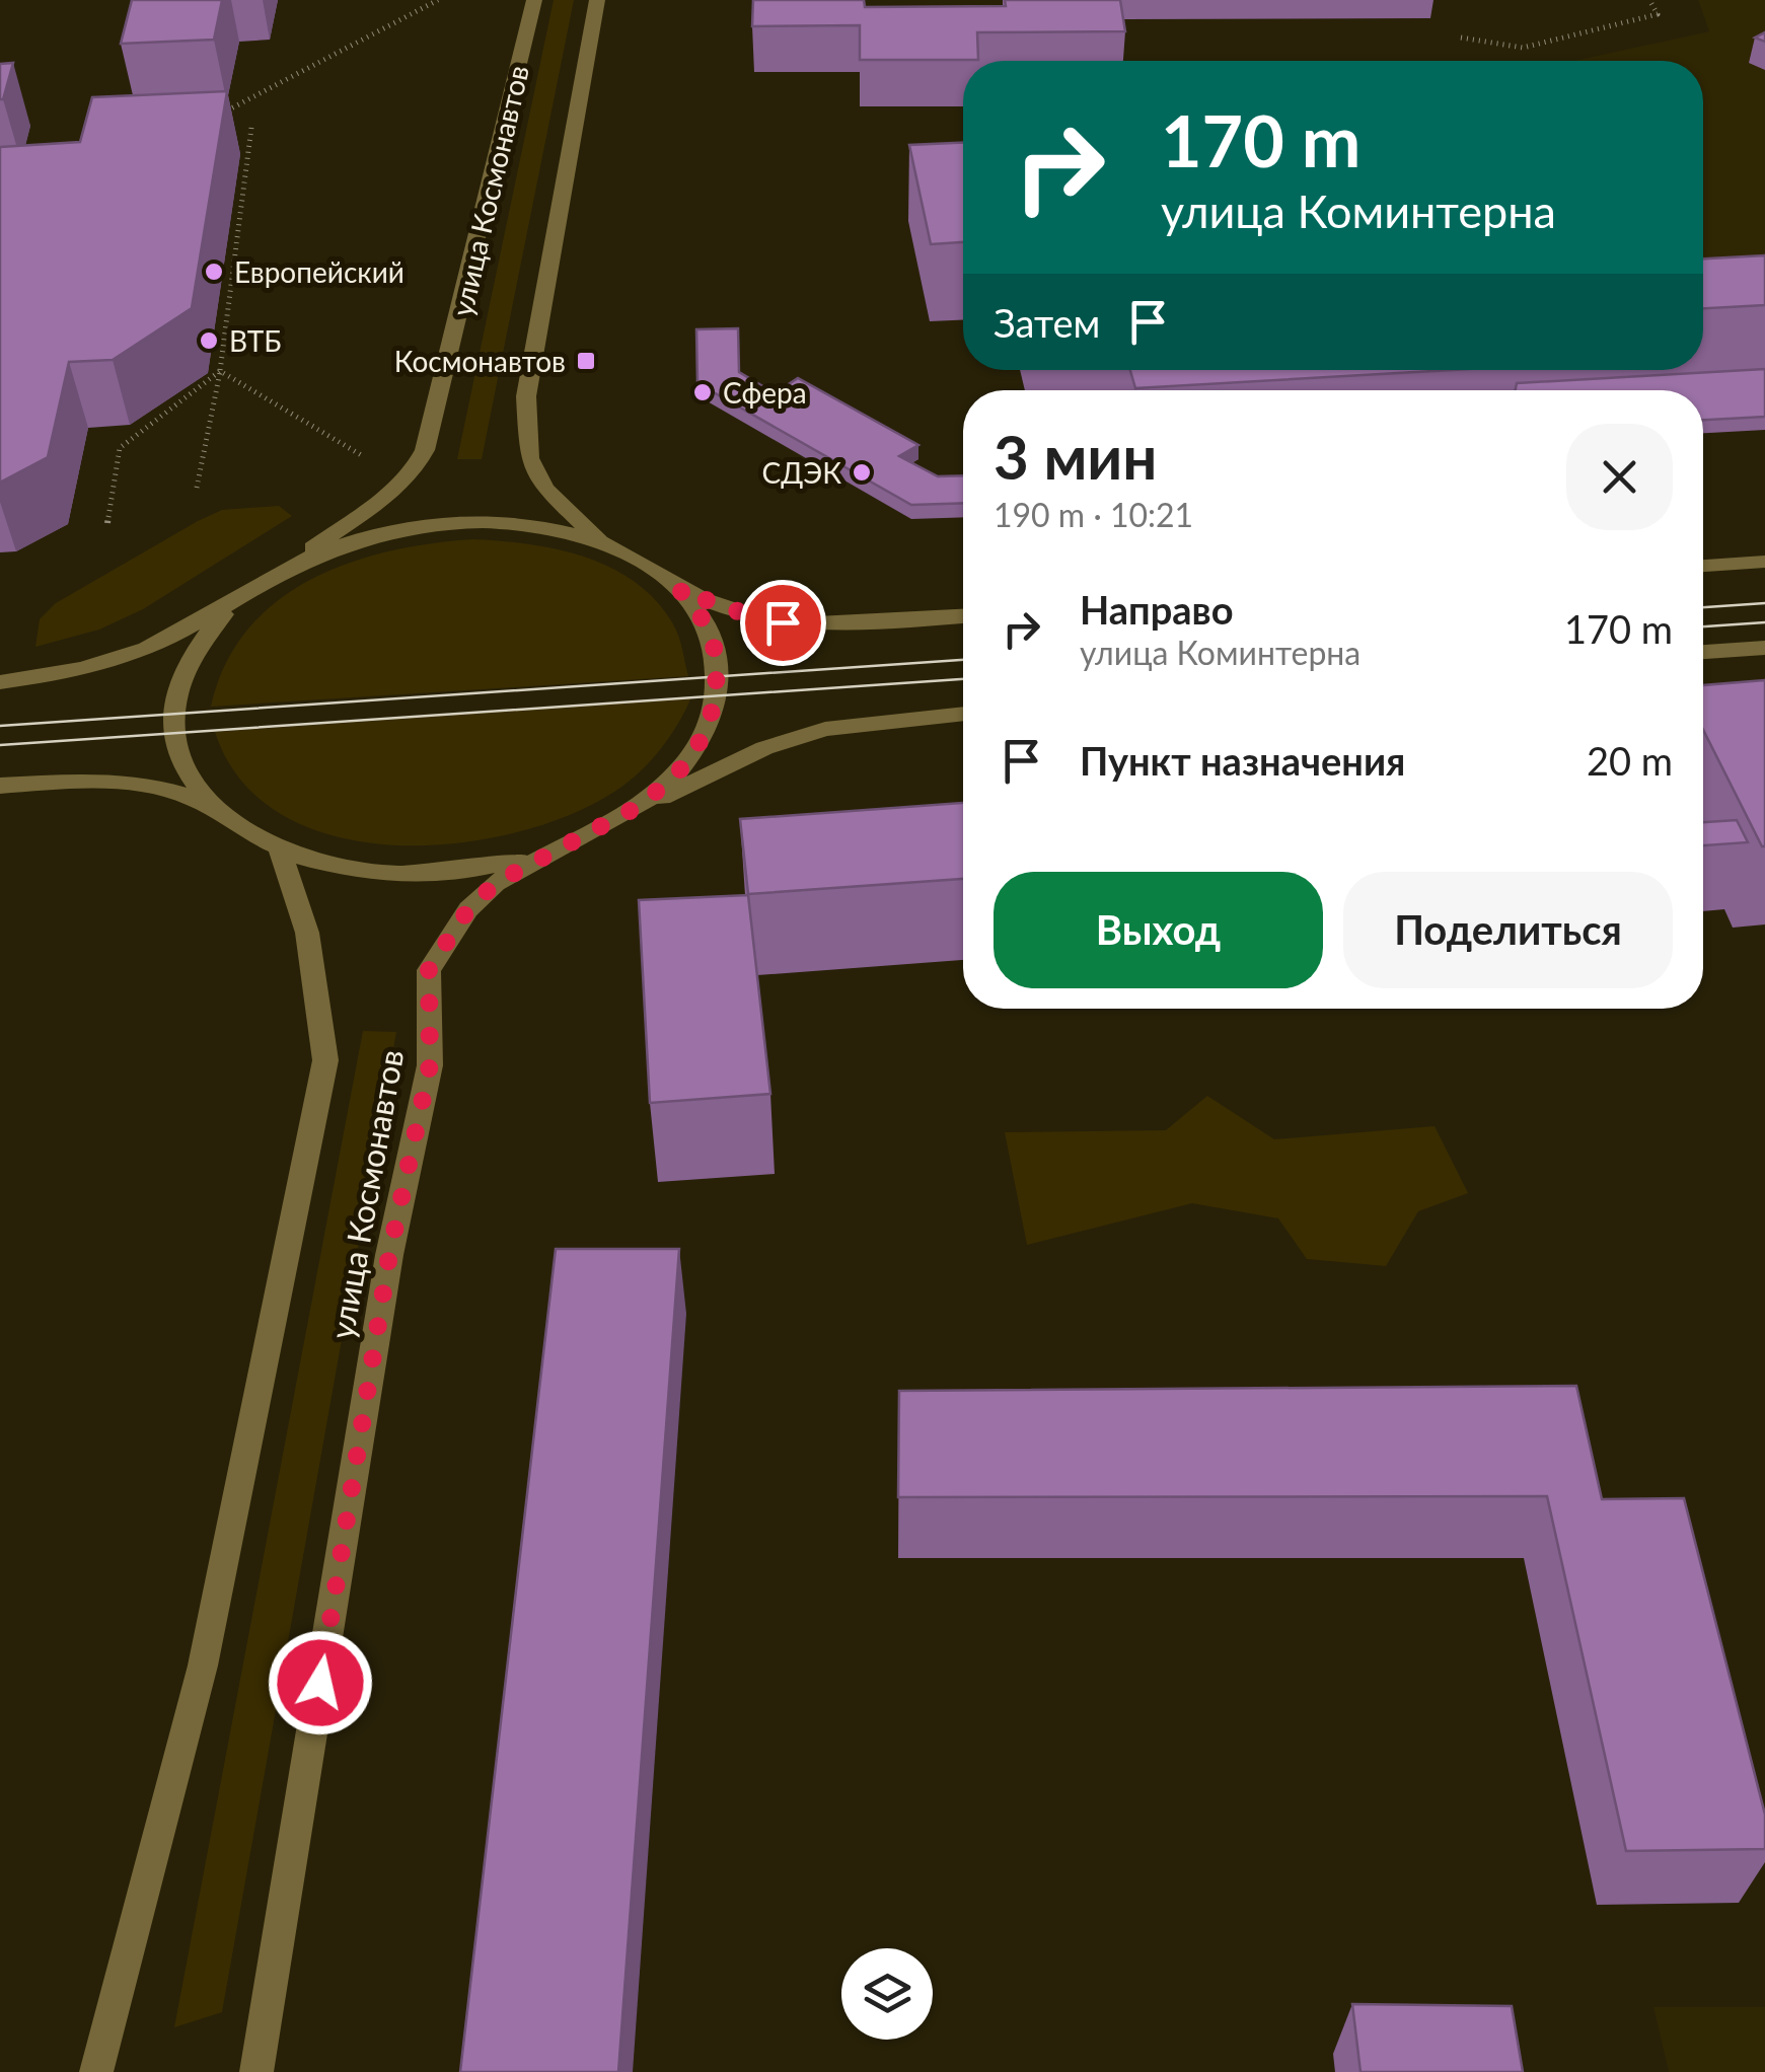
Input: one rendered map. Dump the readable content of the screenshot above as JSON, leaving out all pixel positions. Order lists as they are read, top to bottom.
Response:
{
  "streets": {
    "street": ["улица Космонавтов"]
  },
  "places": {
    "other": [
      "Европейский",
      "ВТБ",
      "Сфера",
      "СДЭК"
    ],
    "transit": ["Космонавтов"]
  },
  "page": {
    "turn": ["170 m", "улица Коминтерна"],
    "then": "Затем",
    "heading": ["3 мин", "190 m · 10:21"],
    "list": [
      {
        "name": "Направо",
        "note": "улица Коминтерна",
        "value": "170 m"
      },
      {
        "name": "Пункт назначения",
        "value": "20 m"
      }
    ],
    "buttons": ["Выход", "Поделиться"]
  }
}
